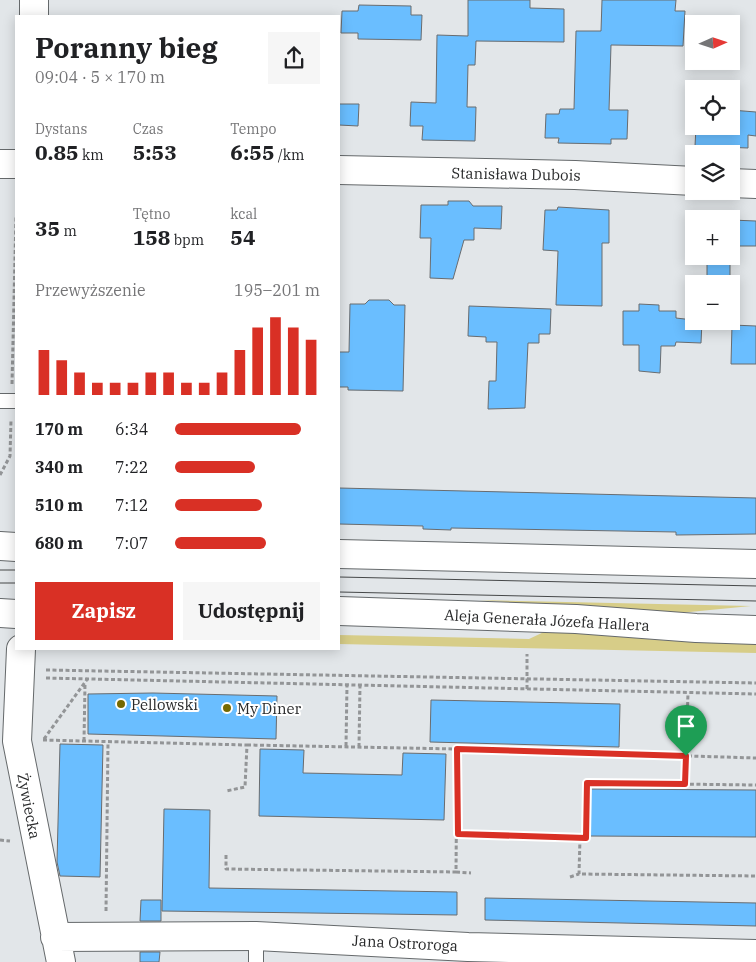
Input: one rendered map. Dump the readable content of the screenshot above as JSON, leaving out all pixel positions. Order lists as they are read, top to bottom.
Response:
{
  "streets": {
    "street": [
      "Stanisława Dubois",
      "Aleja Generała Józefa Hallera",
      "Żywiecka",
      "Jana Ostroroga"
    ]
  },
  "crossings": [
    ["Żywiecka", "Jana Ostroroga"]
  ],
  "places": ["Pellowski", "My Diner"],
  "north": "right",
  "page": {
    "map_buttons": ["+", "−"],
    "heading": ["Poranny bieg", "09:04 · 5 × 170 m"],
    "stats": [
      ["Dystans", "0.85 km"],
      ["Czas", "5:53"],
      ["Tempo", "6:55 /km"],
      ["35 m"],
      ["Tętno", "158 bpm"],
      ["kcal", "54"]
    ],
    "chart": ["Przewyższenie", "195–201 m"],
    "list": [
      {
        "name": "170 m",
        "note": "6:34"
      },
      {
        "name": "340 m",
        "note": "7:22"
      },
      {
        "name": "510 m",
        "note": "7:12"
      },
      {
        "name": "680 m",
        "note": "7:07"
      }
    ],
    "buttons": ["Zapisz", "Udostępnij"]
  }
}
